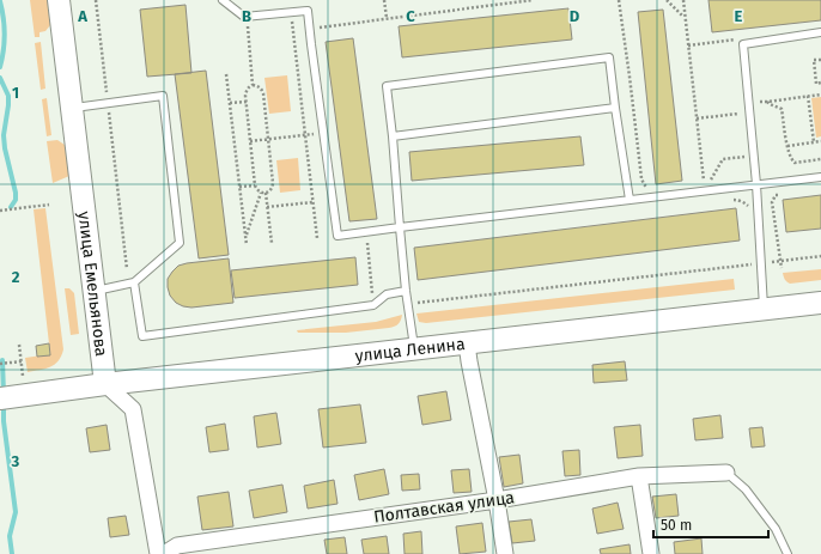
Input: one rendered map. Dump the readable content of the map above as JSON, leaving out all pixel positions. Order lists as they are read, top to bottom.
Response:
{
  "streets": {
    "main road": ["улица Емельянова", "улица Ленина"],
    "street": ["Полтавская улица"]
  },
  "crossings": [
    ["улица Емельянова", "улица Ленина"]
  ],
  "scale_bar": "50 m",
  "grid": {
    "columns": [
      "A",
      "B",
      "C",
      "D",
      "E"
    ],
    "rows": ["1", "2", "3"]
  }
}
